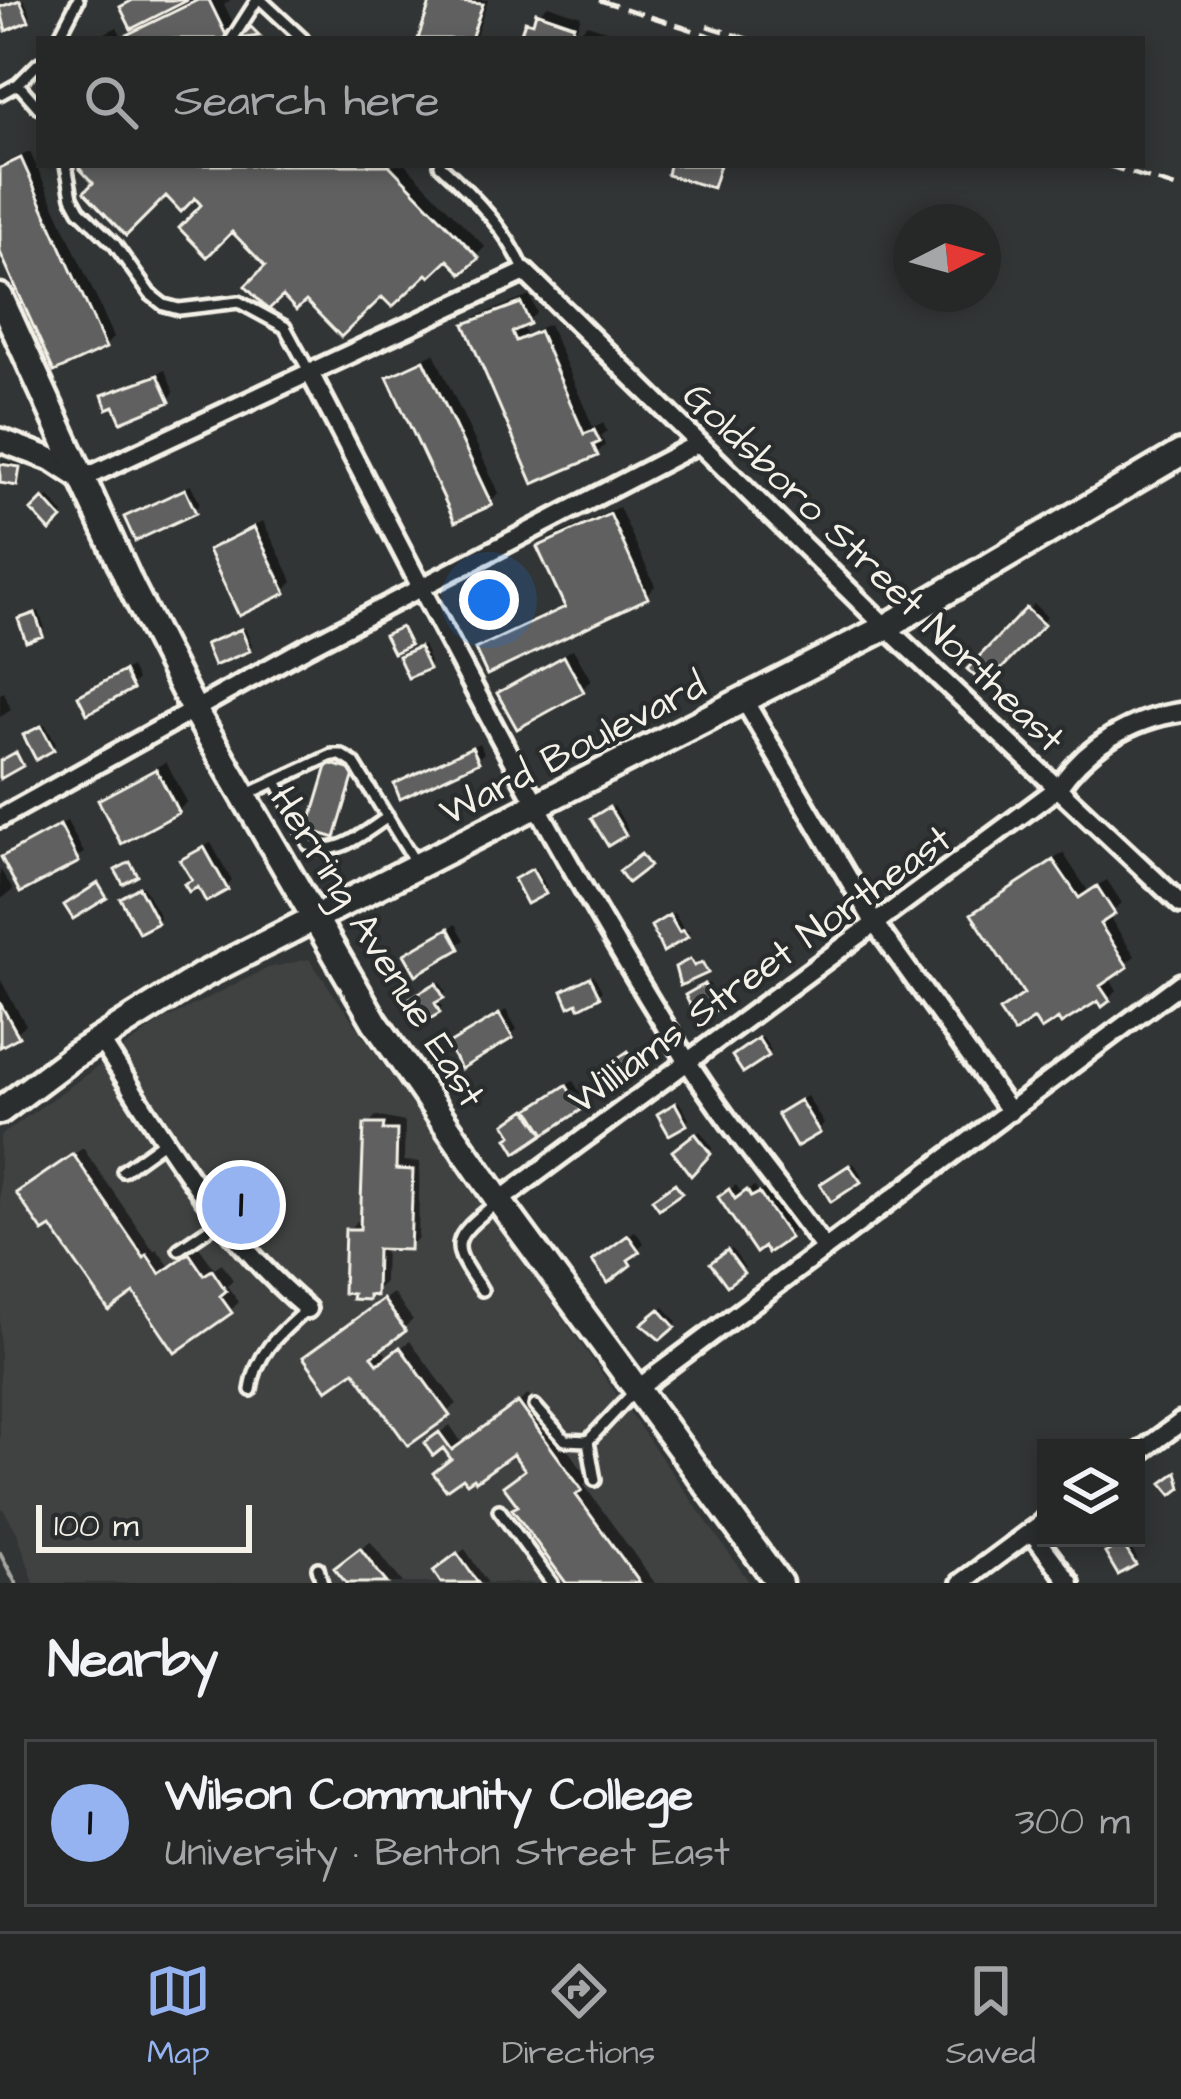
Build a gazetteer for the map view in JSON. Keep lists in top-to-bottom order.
{
  "streets": {
    "main road": ["Ward Boulevard", "Herring Avenue East"],
    "street": ["Goldsboro Street Northeast", "Williams Street Northeast"]
  },
  "crossings": [
    ["Goldsboro Street Northeast", "Ward Boulevard"],
    ["Goldsboro Street Northeast", "Williams Street Northeast"],
    ["Ward Boulevard", "Herring Avenue East"],
    ["Herring Avenue East", "Williams Street Northeast"]
  ],
  "scale_bar": "100 m",
  "north": "right",
  "page": {
    "search": "Search here",
    "pins": "1",
    "scale": "100 m",
    "heading": "Nearby",
    "list": [
      {
        "mark": "1",
        "name": "Wilson Community College",
        "note": "University · Benton Street East",
        "value": "300 m"
      }
    ],
    "nav": ["Map", "Directions", "Saved"]
  }
}
